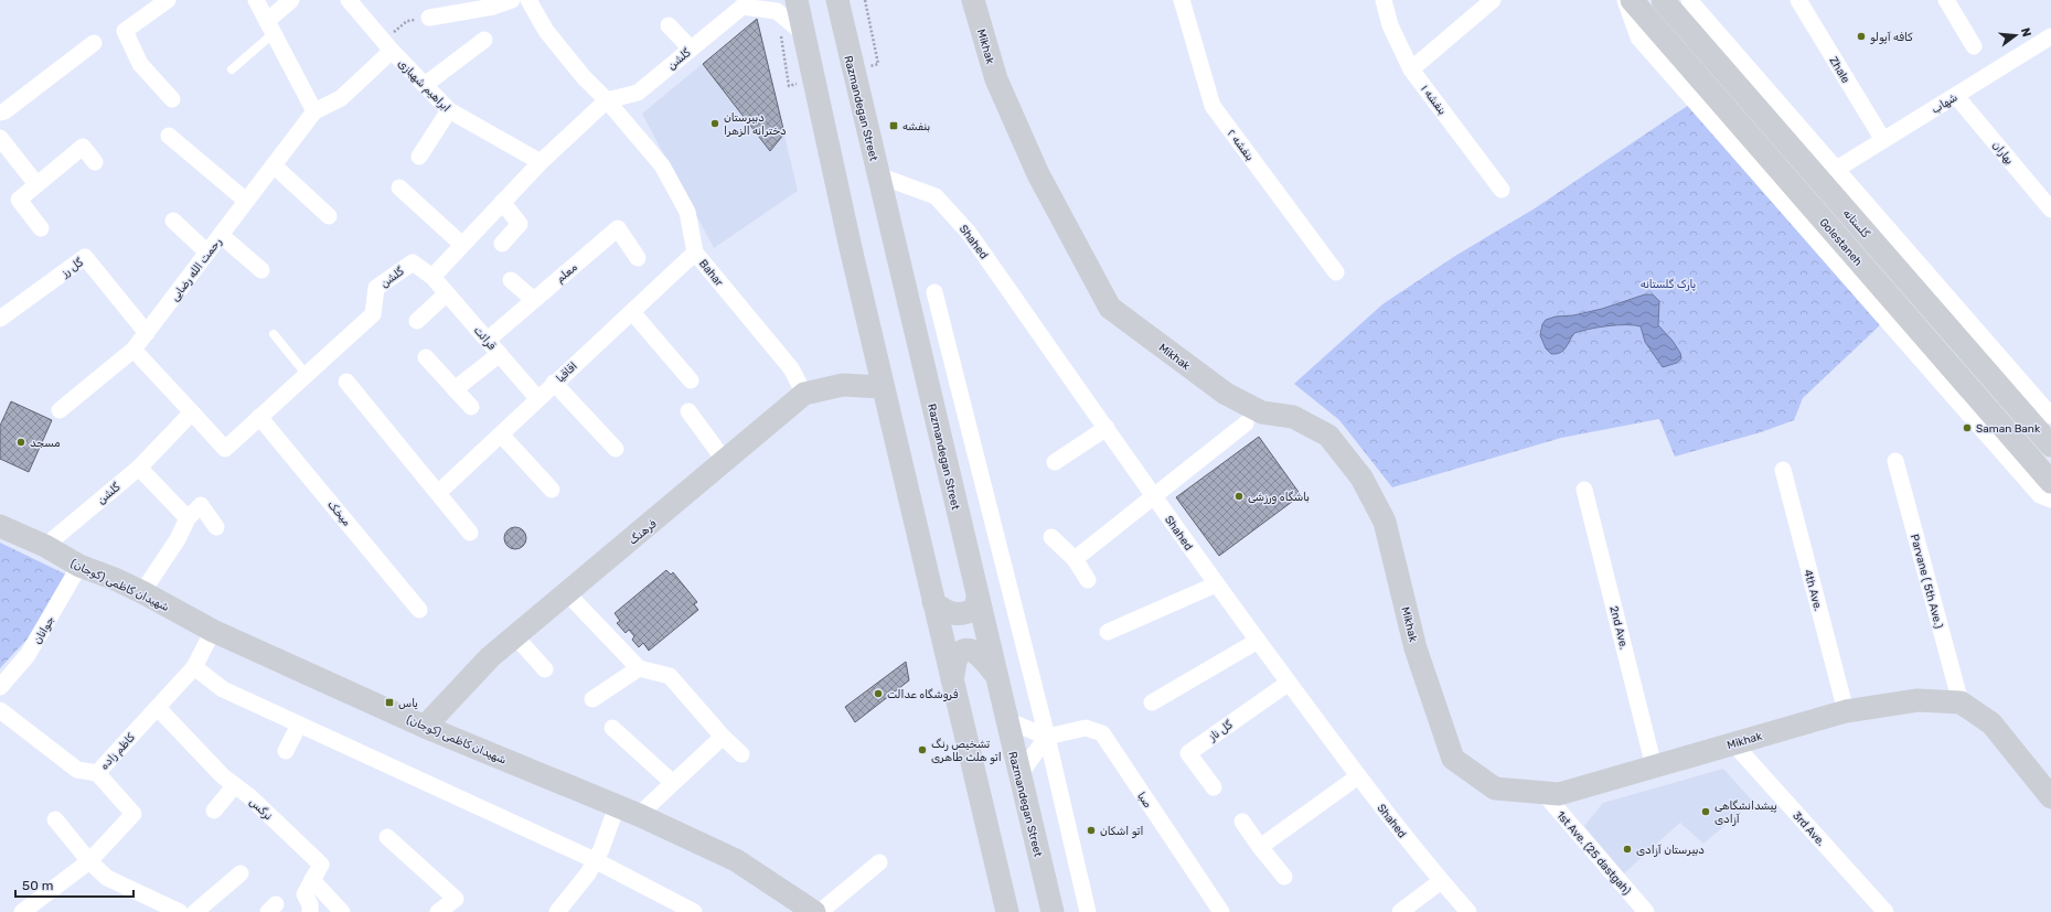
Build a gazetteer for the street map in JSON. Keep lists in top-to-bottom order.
{
  "streets": {
    "main road": [
      "Mikhak",
      "Razmandegan Street",
      "گلستانه",
      "Golestaneh",
      "فرهنگ",
      "شهیدان کاظمی (کوجان)"
    ],
    "street": [
      "گلشن",
      "Zhale",
      "ابراهیم شهبازی",
      "بنفشه ۱",
      "شهاب",
      "بنفشه ۲",
      "بهاران",
      "Shahed",
      "گل رز",
      "رحمت الله رضایی",
      "معلم",
      "Bahar",
      "قرائت",
      "اقاقیا",
      "میخک",
      "Parvane ( 5th Ave.)",
      "4th Ave.",
      "2nd Ave.",
      "جوانان",
      "گل ناز",
      "کاظم زاده",
      "صبا",
      "نرگس",
      "3rd Ave.",
      "1st Ave. (25 dastgah)"
    ]
  },
  "crossings": [
    ["Mikhak", "Parvane ( 5th Ave.)"],
    ["Mikhak", "4th Ave."],
    ["Mikhak", "2nd Ave."],
    ["Mikhak", "3rd Ave."],
    ["Mikhak", "1st Ave. (25 dastgah)"],
    ["گلشن", "ابراهیم شهبازی"],
    ["گلشن", "Bahar"],
    ["گلشن", "قرائت"],
    ["گلشن", "میخک"],
    ["گلشن", "شهیدان کاظمی (کوجان)"],
    ["Zhale", "شهاب"],
    ["ابراهیم شهبازی", "رحمت الله رضایی"],
    ["شهاب", "بهاران"],
    ["Razmandegan Street", "Shahed"],
    ["Shahed", "گل ناز"],
    ["گل رز", "رحمت الله رضایی"],
    ["معلم", "قرائت"],
    ["Bahar", "اقاقیا"],
    ["Bahar", "فرهنگ"],
    ["قرائت", "اقاقیا"],
    ["فرهنگ", "شهیدان کاظمی (کوجان)"],
    ["شهیدان کاظمی (کوجان)", "جوانان"],
    ["شهیدان کاظمی (کوجان)", "کاظم زاده"],
    ["کاظم زاده", "نرگس"]
  ],
  "parks": ["پارک گلستانه"],
  "places": {
    "other": [
      "کافه آپولو",
      "دبيرستان دخترانه الزهرا",
      "Saman Bank",
      "مسجد",
      "باشگاه ورزشی",
      "فروشگاه عدالت",
      "تشخیص رنگ اتو هلث طاهری",
      "پیشدانشگاهی آزادی",
      "اتو اشکان",
      "دبیرستان آزادی"
    ],
    "transit": ["بنفشه", "یاس"]
  },
  "scale_bar": "50 m",
  "north": "right"
}
